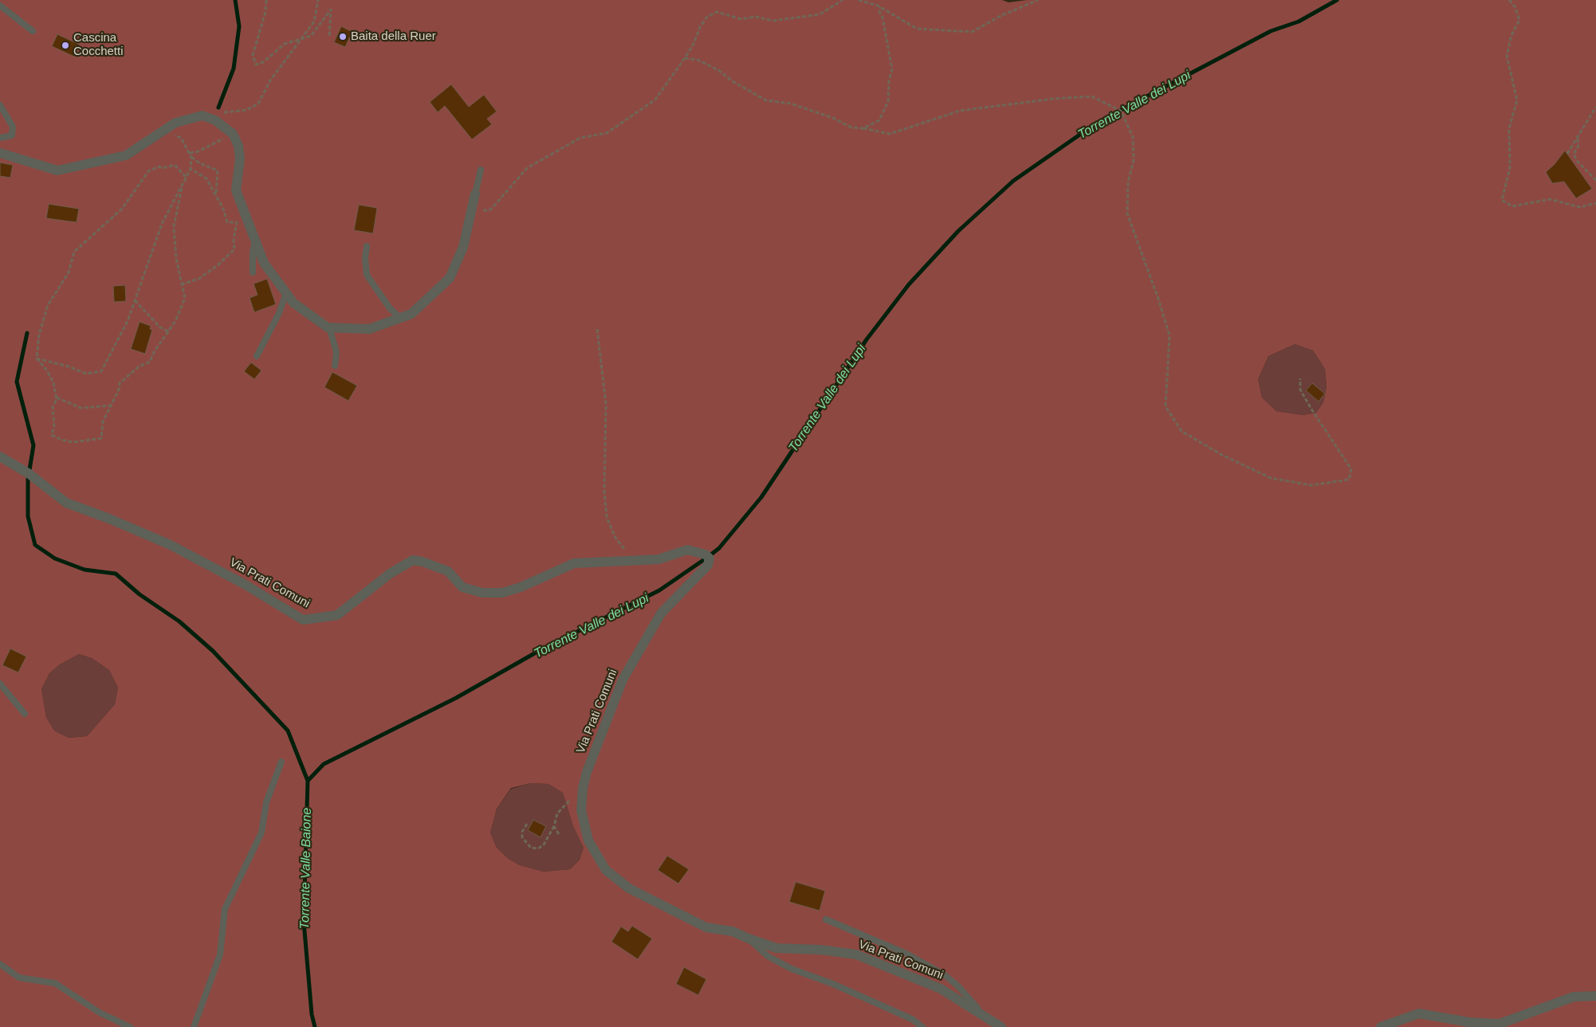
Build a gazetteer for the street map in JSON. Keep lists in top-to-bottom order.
{
  "streets": {
    "street": ["Via Prati Comuni"]
  },
  "water": ["Torrente Valle dei Lupi", "Torrente Valle Baione"],
  "places": ["Baita della Ruer", "Cascina Cocchetti"]
}
